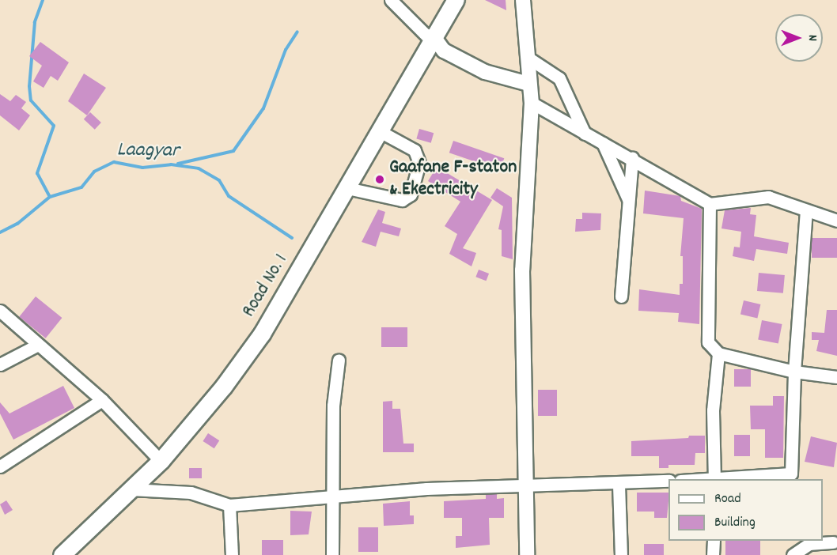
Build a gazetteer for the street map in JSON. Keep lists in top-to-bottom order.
{
  "streets": {
    "highway": ["Road No. 1"]
  },
  "water": ["Laagyar"],
  "places": ["Gaafane F-staton & Ekectricity"],
  "legend": ["Road", "Building"],
  "north": "right"
}
